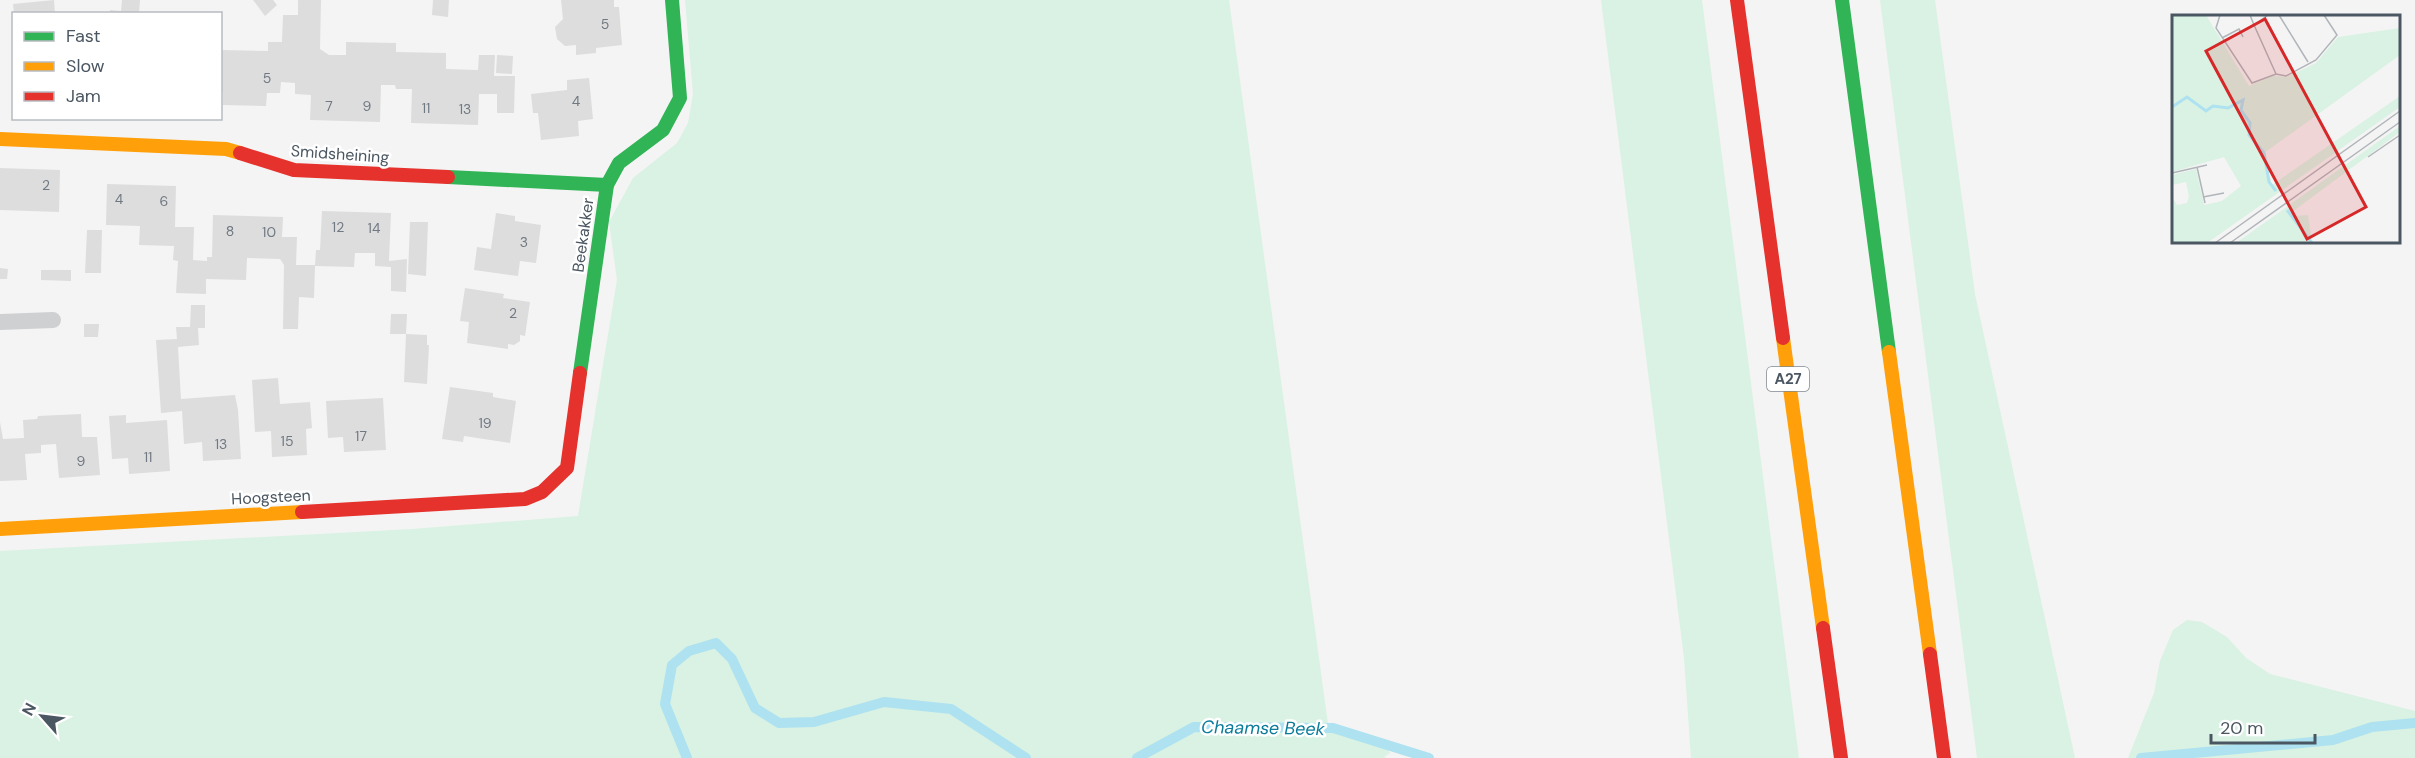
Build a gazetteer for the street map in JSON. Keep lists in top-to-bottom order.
{
  "streets": {
    "main road": [
      "Smidsheining",
      "Beekakker",
      "A27",
      "Hoogsteen"
    ]
  },
  "crossings": [
    ["Smidsheining", "Beekakker"],
    ["Beekakker", "Hoogsteen"]
  ],
  "water": ["Chaamse Beek"],
  "house_numbers": [
    "5",
    "5",
    "4",
    "7",
    "9",
    "11",
    "13",
    "2",
    "4",
    "6",
    "12",
    "14",
    "8",
    "10",
    "3",
    "2",
    "19",
    "17",
    "15",
    "13",
    "11",
    "9"
  ],
  "legend": ["Fast", "Slow", "Jam"],
  "scale_bar": "20 m",
  "north": "top left"
}
